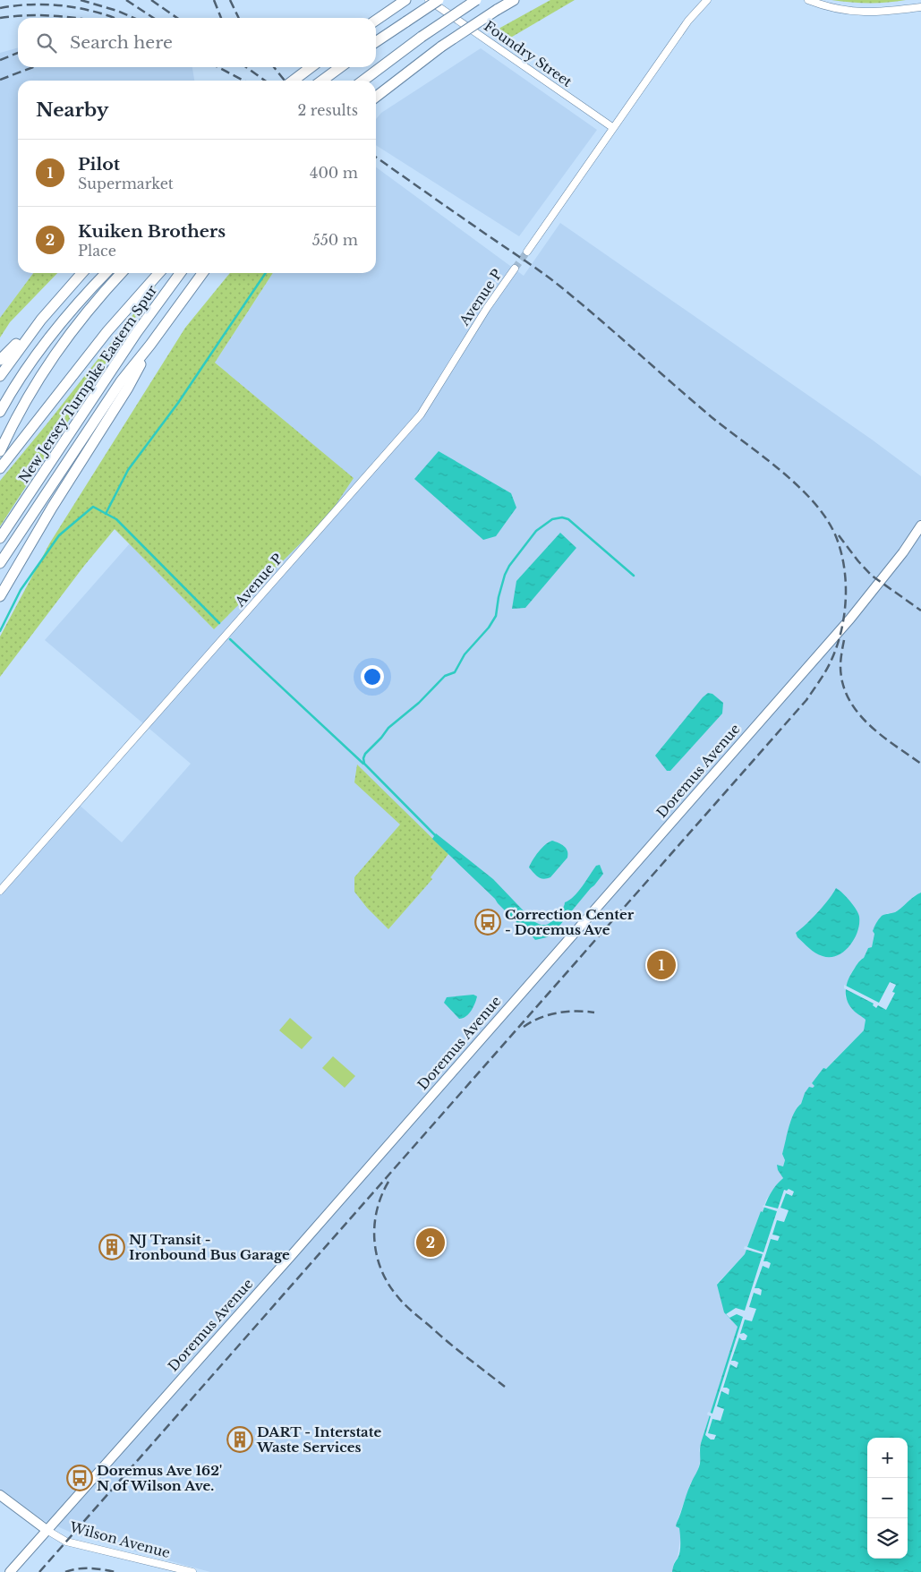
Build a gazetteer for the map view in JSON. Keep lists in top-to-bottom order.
{
  "streets": {
    "highway": ["New Jersey Turnpike Eastern Spur"],
    "main road": ["Doremus Avenue", "Wilson Avenue"],
    "street": ["Foundry Street", "Avenue P"]
  },
  "crossings": [
    ["Doremus Avenue", "Wilson Avenue"]
  ],
  "places": {
    "bus stop": ["Correction Center - Doremus Ave", "Doremus Ave 162' N of Wilson Ave."],
    "building": ["NJ Transit - Ironbound Bus Garage", "DART - Interstate Waste Services"]
  },
  "page": {
    "search": "Search here",
    "heading": ["Nearby", "2 results"],
    "list": [
      {
        "mark": "1",
        "name": "Pilot",
        "note": "Supermarket",
        "value": "400 m"
      },
      {
        "mark": "2",
        "name": "Kuiken Brothers",
        "note": "Place",
        "value": "550 m"
      }
    ],
    "pins": ["1", "2"],
    "map_buttons": ["+", "−"]
  }
}
